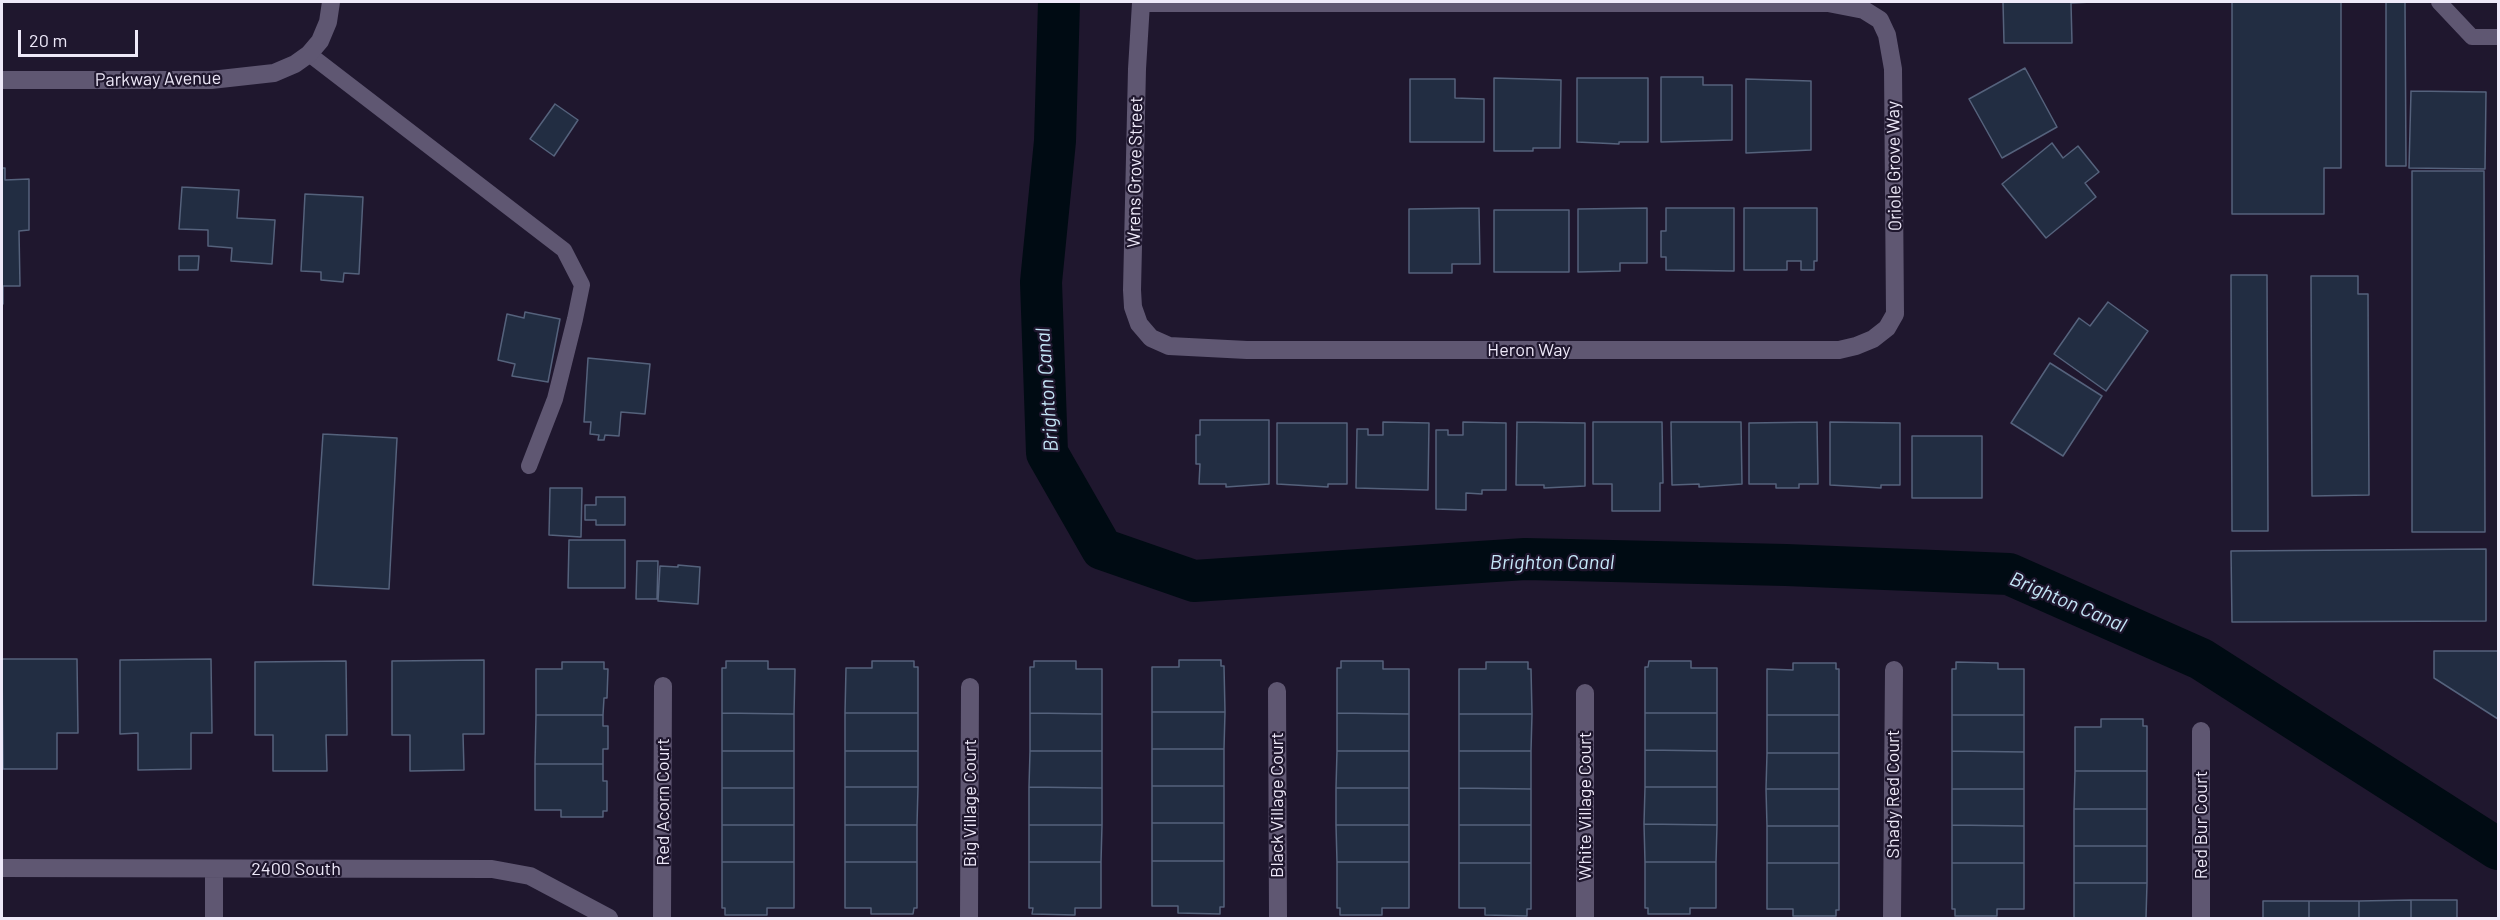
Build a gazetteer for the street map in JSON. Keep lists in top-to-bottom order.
{
  "streets": {
    "street": [
      "Parkway Avenue",
      "Oriole Grove Way",
      "Wrens Grove Street",
      "Heron Way",
      "Shady Red Court",
      "Red Acorn Court",
      "Big Village Court",
      "Black Village Court",
      "White Village Court",
      "Red Bur Court",
      "2400 South"
    ]
  },
  "crossings": [
    ["Oriole Grove Way", "Wrens Grove Street"],
    ["Oriole Grove Way", "Heron Way"],
    ["Wrens Grove Street", "Heron Way"]
  ],
  "water": ["Brighton Canal"],
  "scale_bar": "20 m"
}
